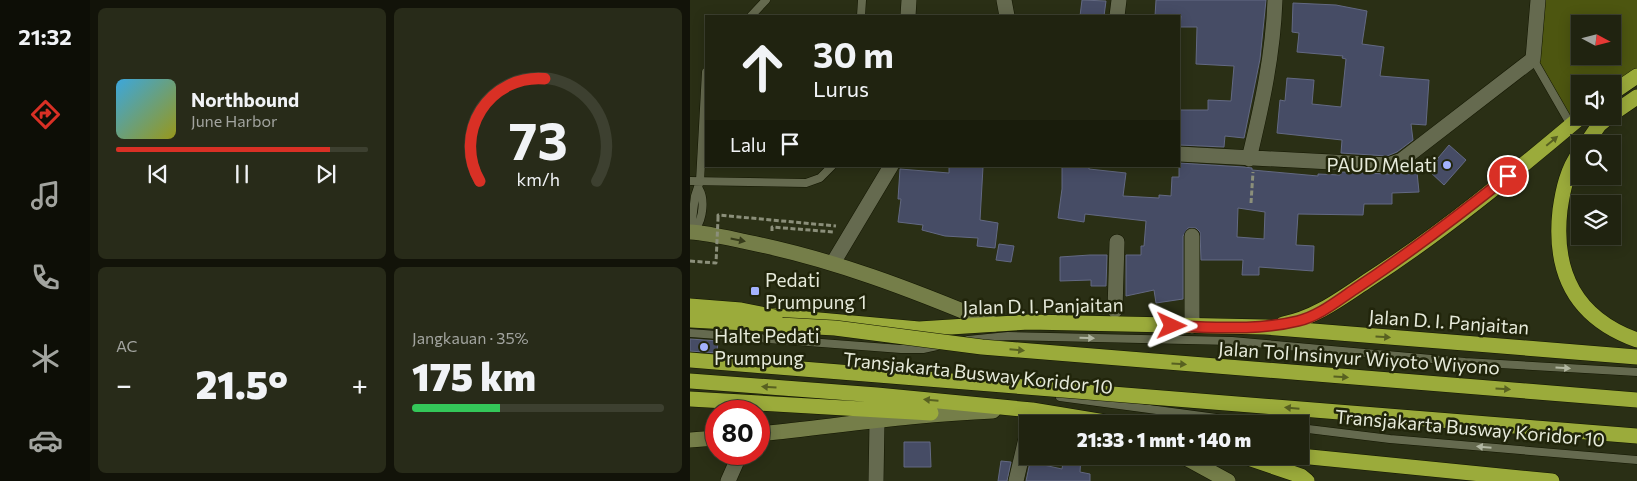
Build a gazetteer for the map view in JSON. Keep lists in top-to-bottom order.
{
  "streets": {
    "highway": ["Jalan D. I. Panjaitan", "Jalan Tol Insinyur Wiyoto Wiyono"],
    "lane": ["Transjakarta Busway Koridor 10"]
  },
  "places": {
    "other": ["PAUD Melati", "Halte Pedati Prumpung"],
    "transit": ["Pedati Prumpung 1"]
  },
  "north": "right",
  "page": {
    "tabs": "21:32",
    "turn": ["30 m", "Lurus"],
    "song": ["Northbound", "June Harbor"],
    "then": "Lalu",
    "tile": [
      "AC",
      ["Jangkauan · 35%", "175 km"]
    ],
    "heat": ["−", "21.5°", "+"],
    "limit": "80",
    "trip": "21:33 · 1 mnt · 140 m",
    "gauge": ["73", "km/h"]
  }
}
